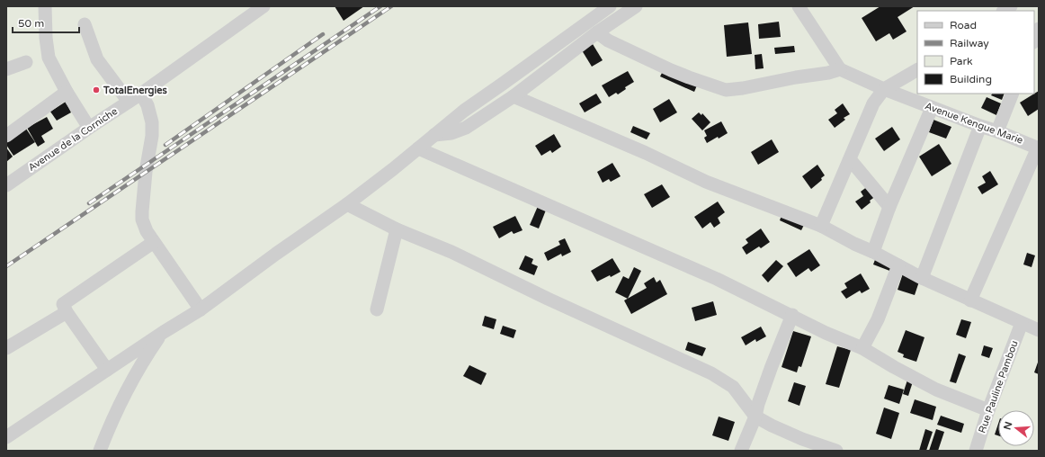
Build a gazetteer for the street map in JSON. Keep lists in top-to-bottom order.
{
  "streets": {
    "street": ["Avenue Kengue Marie", "Avenue de la Corniche", "Rue Pauline Pambou"]
  },
  "places": ["TotalEnergies"],
  "legend": [
    "Road",
    "Railway",
    "Park",
    "Building"
  ],
  "scale_bar": "50 m",
  "north": "left"
}
